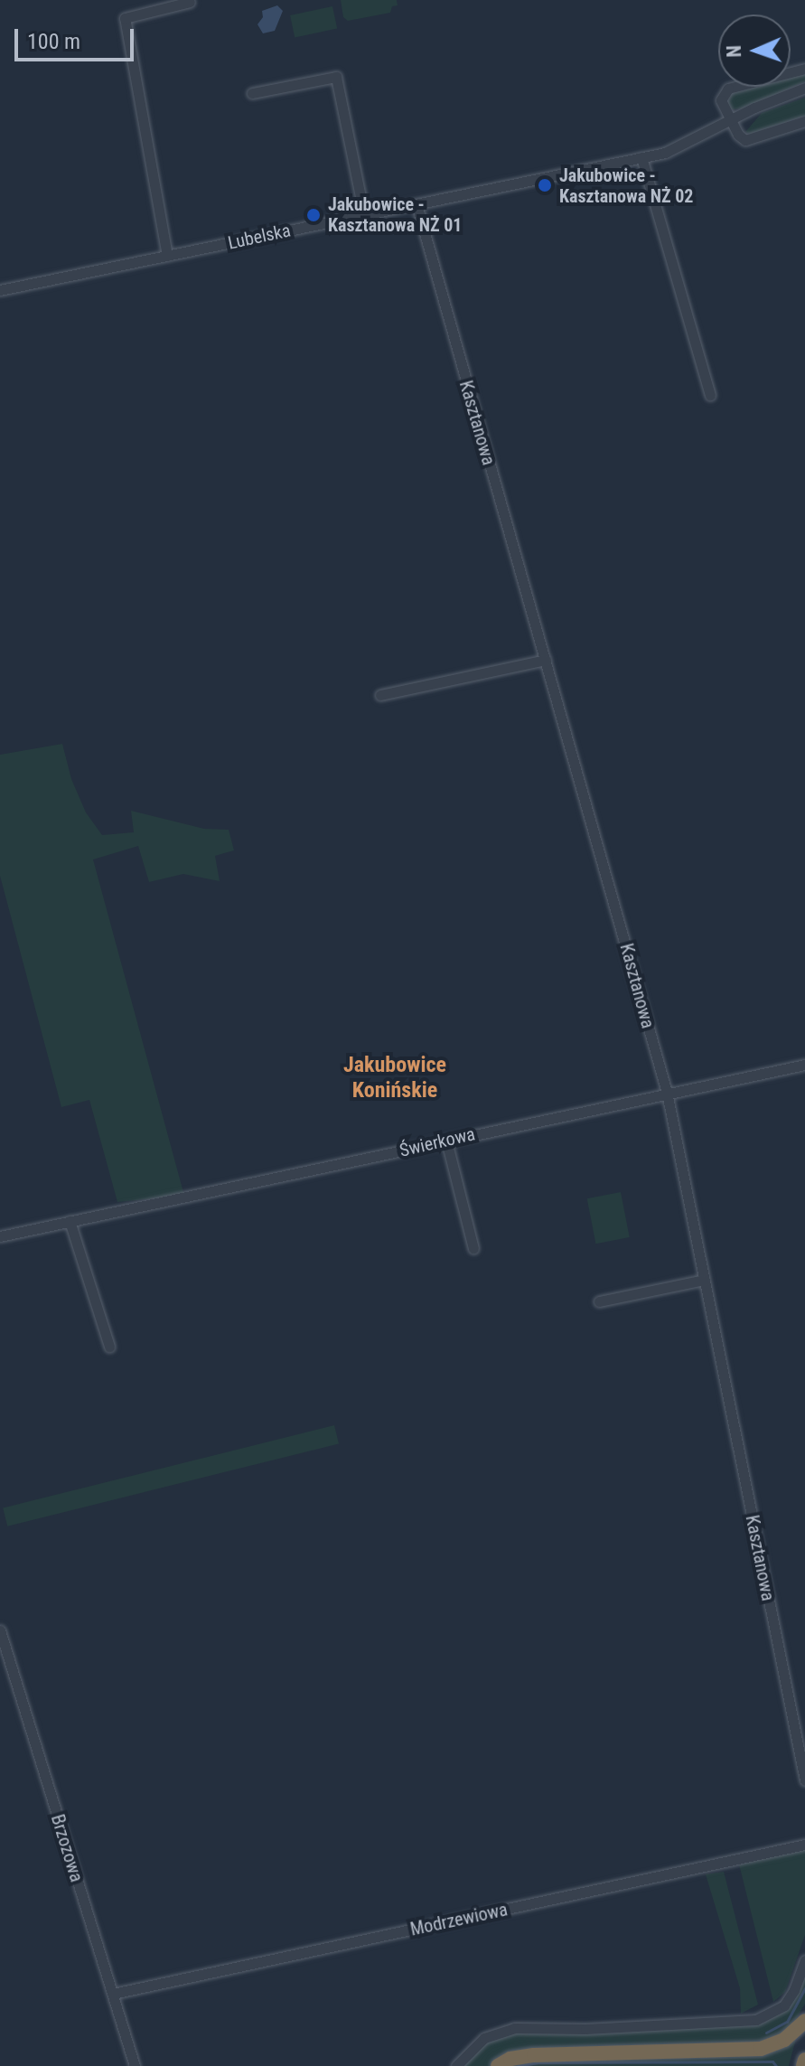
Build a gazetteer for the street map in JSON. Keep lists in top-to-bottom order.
{
  "streets": {
    "street": [
      "Lubelska",
      "Kasztanowa",
      "Świerkowa",
      "Brzozowa",
      "Modrzewiowa"
    ]
  },
  "crossings": [
    ["Lubelska", "Kasztanowa"],
    ["Kasztanowa", "Świerkowa"],
    ["Brzozowa", "Modrzewiowa"]
  ],
  "districts": ["Jakubowice Konińskie"],
  "places": ["Jakubowice - Kasztanowa NŻ 02", "Jakubowice - Kasztanowa NŻ 01"],
  "scale_bar": "100 m",
  "north": "left"
}
